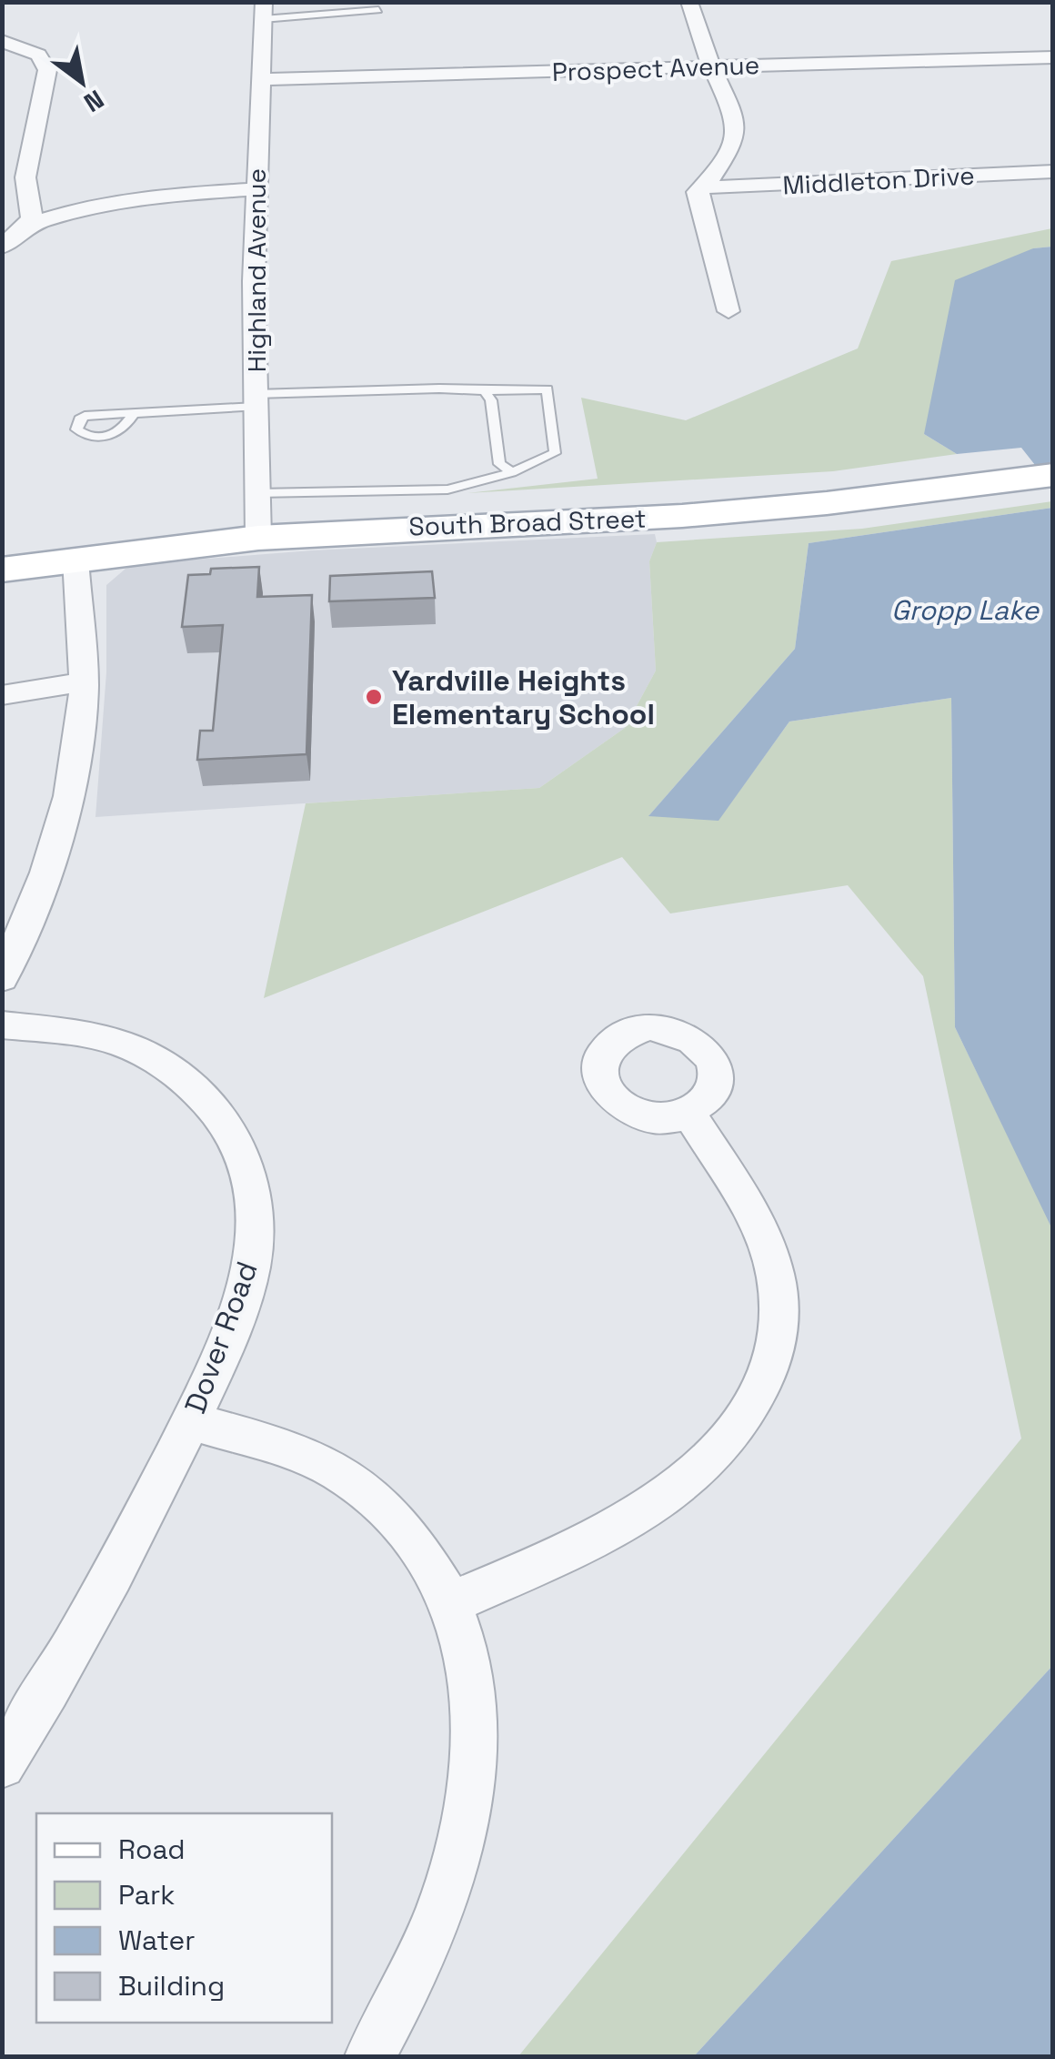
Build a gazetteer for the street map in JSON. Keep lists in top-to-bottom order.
{
  "streets": {
    "main road": ["South Broad Street"],
    "street": [
      "Prospect Avenue",
      "Middleton Drive",
      "Highland Avenue",
      "Dover Road"
    ]
  },
  "crossings": [
    ["Prospect Avenue", "Highland Avenue"],
    ["Highland Avenue", "South Broad Street"]
  ],
  "water": ["Gropp Lake"],
  "places": ["Yardville Heights Elementary School"],
  "legend": [
    "Road",
    "Park",
    "Water",
    "Building"
  ],
  "north": "bottom right"
}
